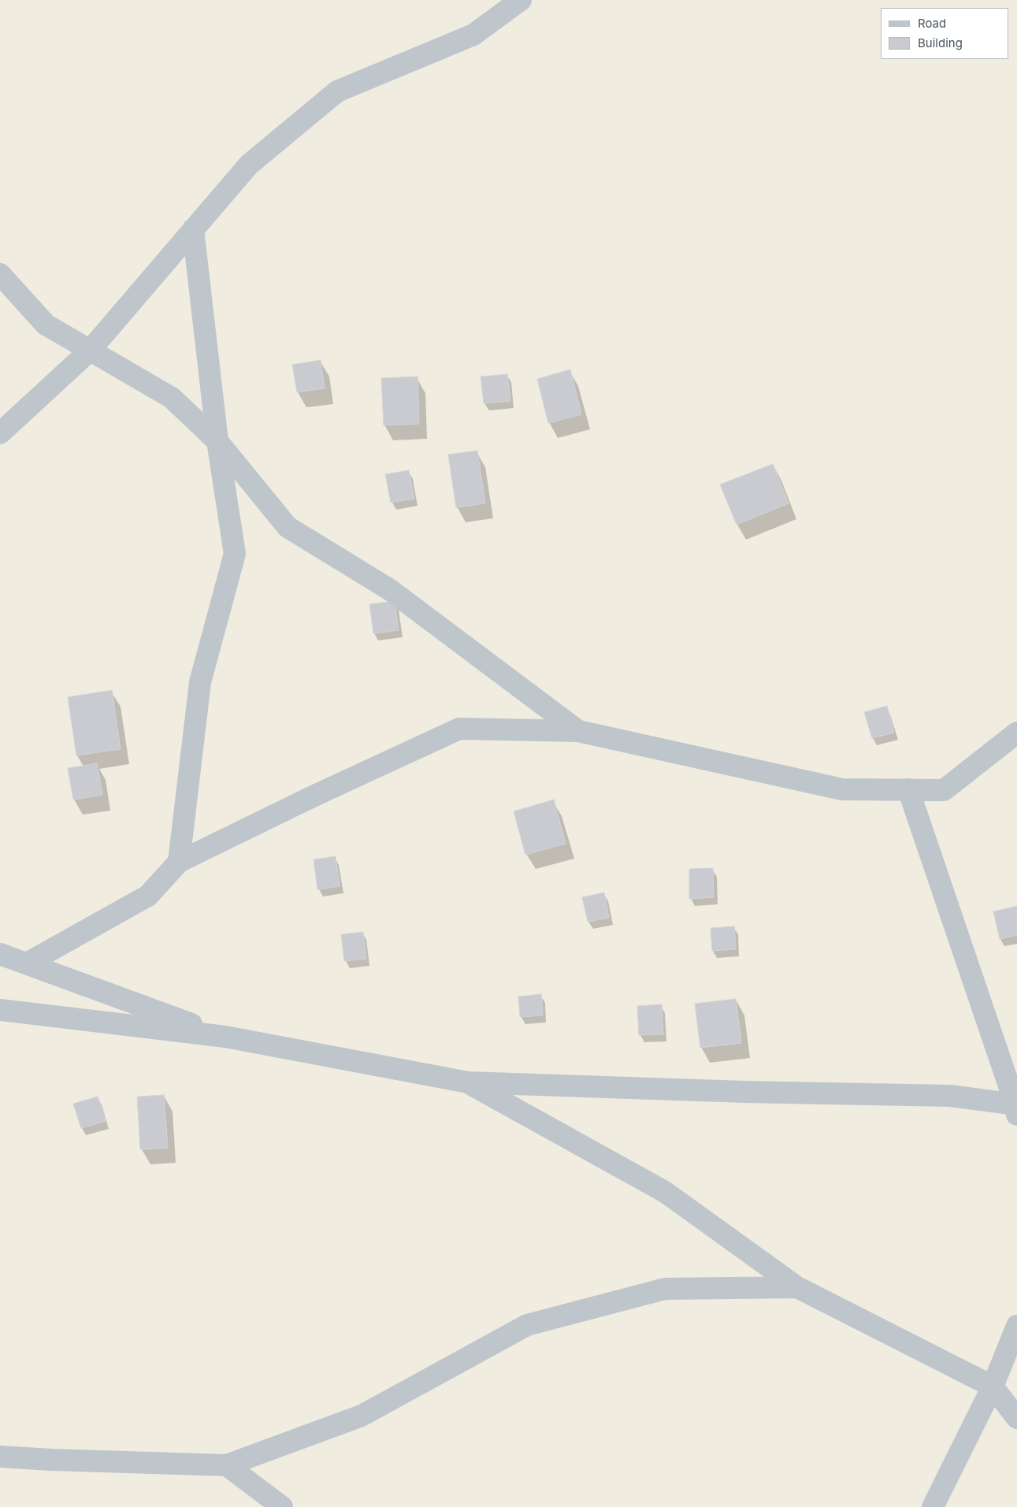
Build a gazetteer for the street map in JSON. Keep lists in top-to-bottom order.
{
  "legend": ["Road", "Building"]
}
